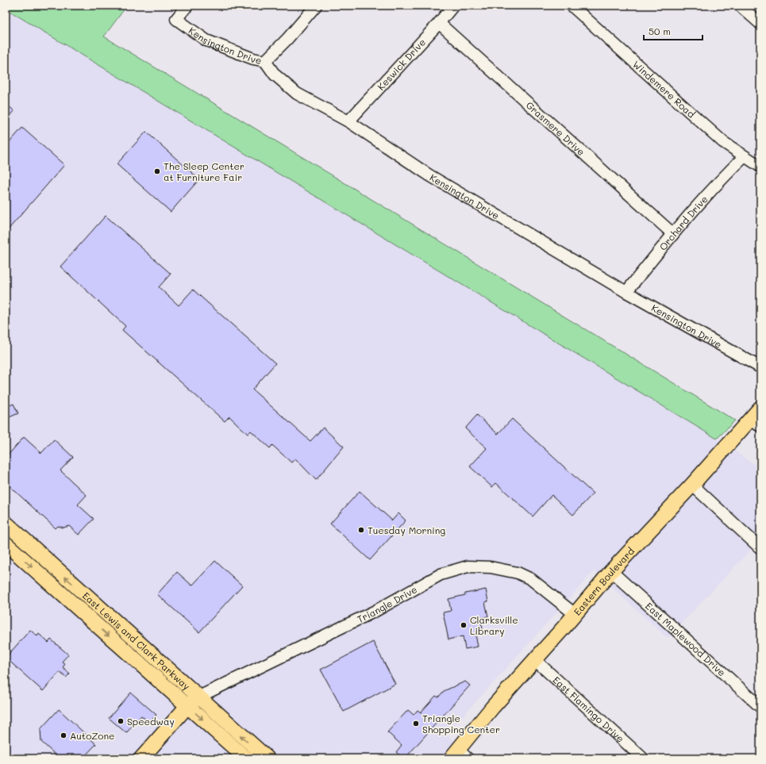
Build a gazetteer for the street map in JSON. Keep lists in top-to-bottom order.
{
  "streets": {
    "main road": ["Eastern Boulevard", "East Lewis and Clark Parkway"],
    "street": [
      "Kensington Drive",
      "Keswick Drive",
      "Windemere Road",
      "Grasmere Drive",
      "Orchard Drive",
      "Triangle Drive",
      "East Maplewood Drive",
      "East Flamingo Drive"
    ]
  },
  "crossings": [
    ["Kensington Drive", "Keswick Drive"],
    ["Kensington Drive", "Orchard Drive"],
    ["Keswick Drive", "Grasmere Drive"],
    ["Windemere Road", "Orchard Drive"],
    ["Grasmere Drive", "Orchard Drive"],
    ["Eastern Boulevard", "Triangle Drive"],
    ["Eastern Boulevard", "East Maplewood Drive"],
    ["Eastern Boulevard", "East Flamingo Drive"],
    ["Triangle Drive", "East Lewis and Clark Parkway"]
  ],
  "places": [
    "The Sleep Center at Furniture Fair",
    "Tuesday Morning",
    "Clarksville Library",
    "Speedway",
    "Triangle Shopping Center",
    "AutoZone"
  ],
  "scale_bar": "50 m"
}
